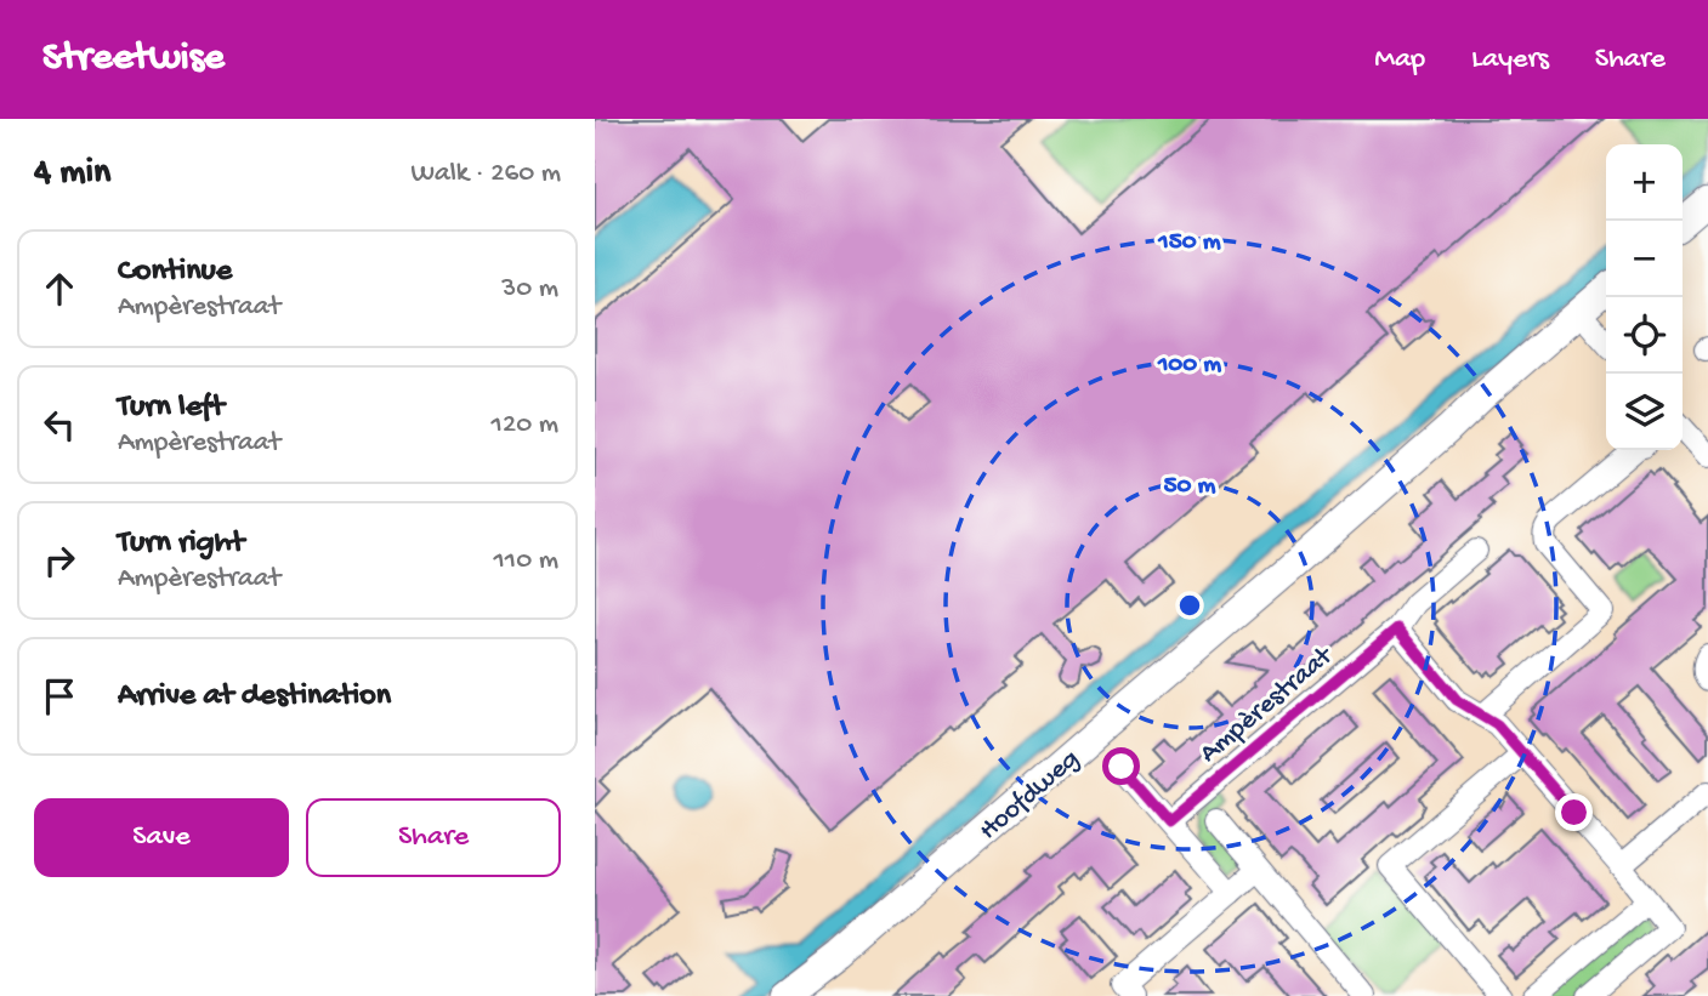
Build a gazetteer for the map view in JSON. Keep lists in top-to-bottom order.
{
  "streets": {
    "main road": ["Hoofdweg"],
    "street": ["Ampèrestraat"]
  },
  "page": {
    "header": "Streetwise",
    "nav": ["Map", "Layers", "Share"],
    "heading": ["4 min", "Walk · 260 m"],
    "map_buttons": ["+", "−"],
    "list": [
      ["Continue", "Ampèrestraat", "30 m"],
      ["Turn left", "Ampèrestraat", "120 m"],
      ["Turn right", "Ampèrestraat", "110 m"],
      "Arrive at destination"
    ],
    "buttons": ["Save", "Share"]
  },
  "rings": ["150 m", "100 m", "50 m"]
}
